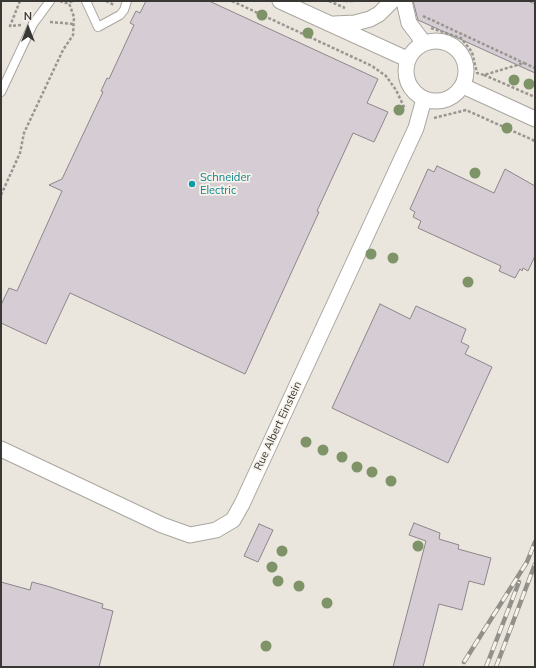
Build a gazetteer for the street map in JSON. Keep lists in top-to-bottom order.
{
  "streets": {
    "street": ["Rue Albert Einstein"]
  },
  "places": ["Schneider Electric"],
  "north": "top"
}
